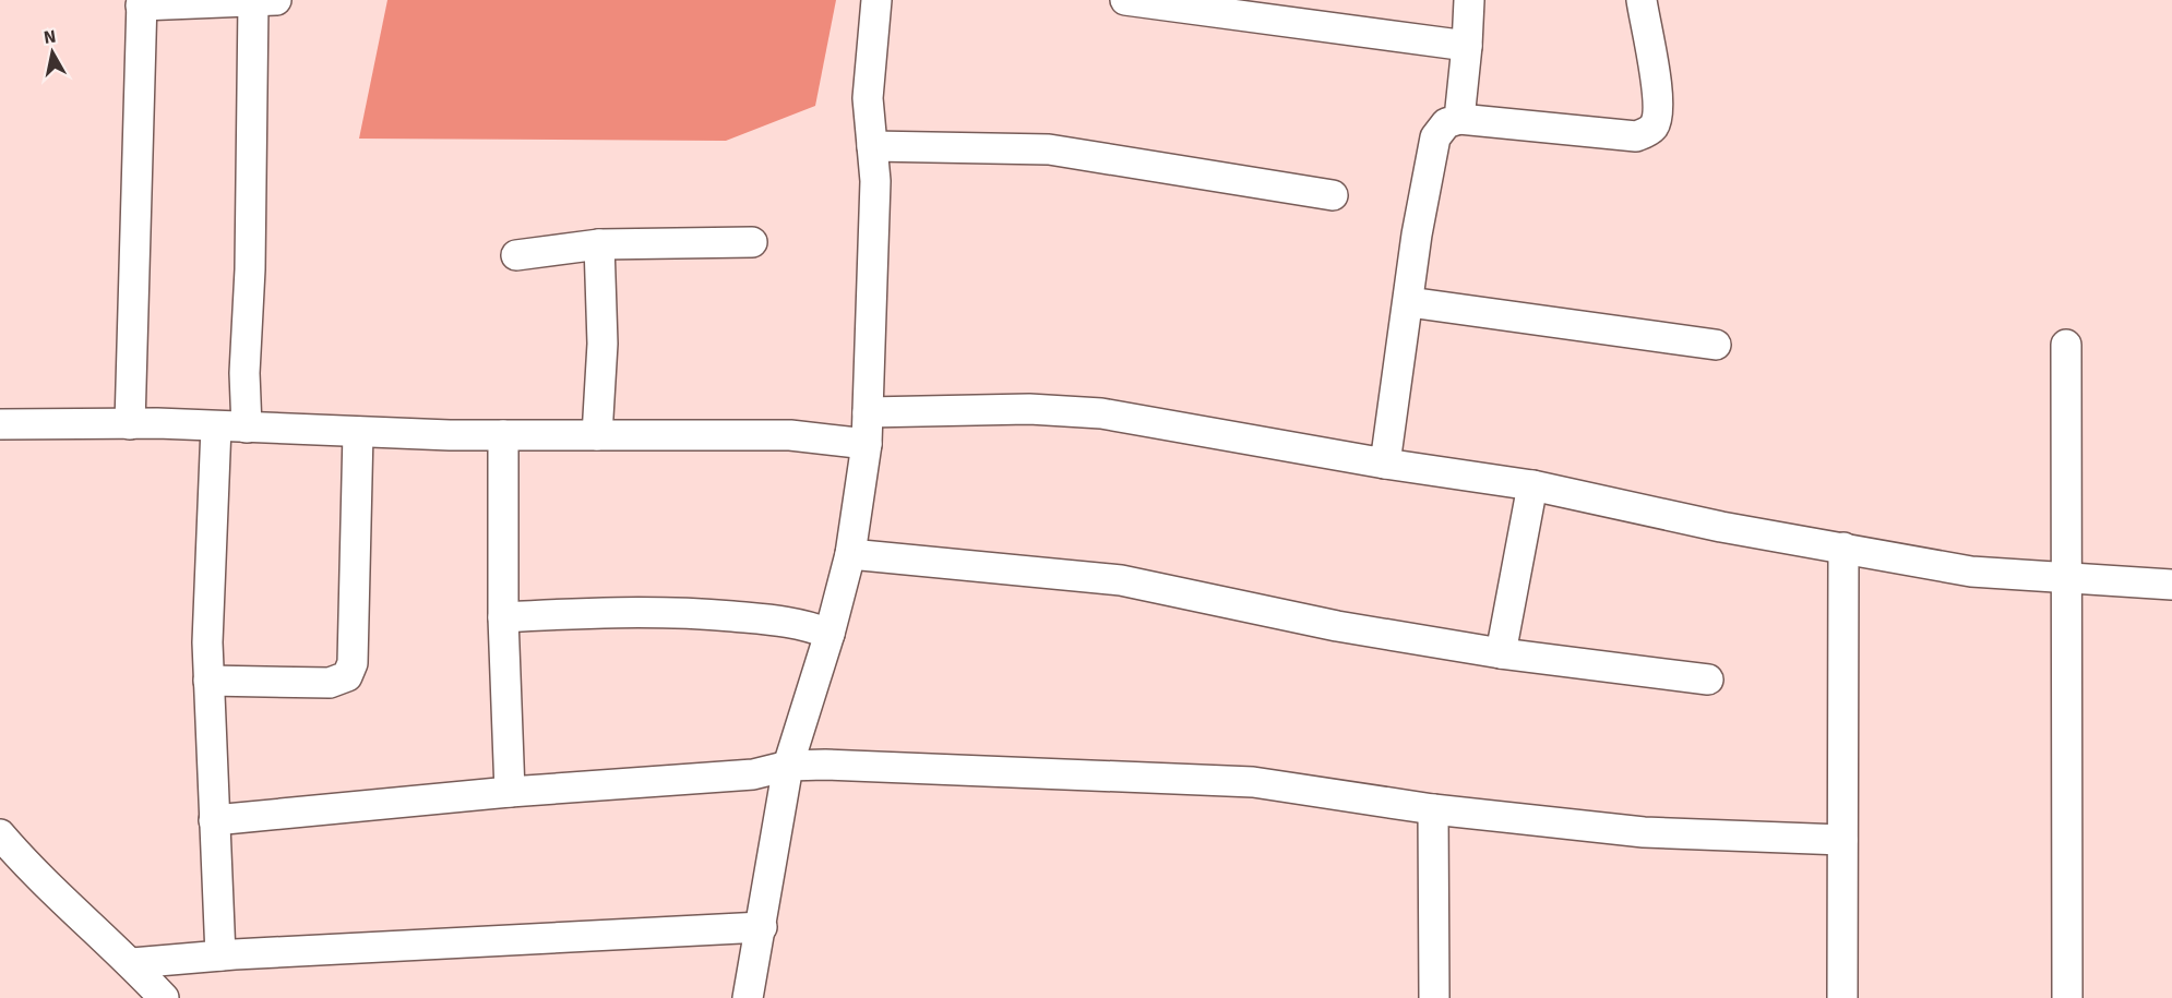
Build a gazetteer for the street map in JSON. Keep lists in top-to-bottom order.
{
  "north": "top"
}
